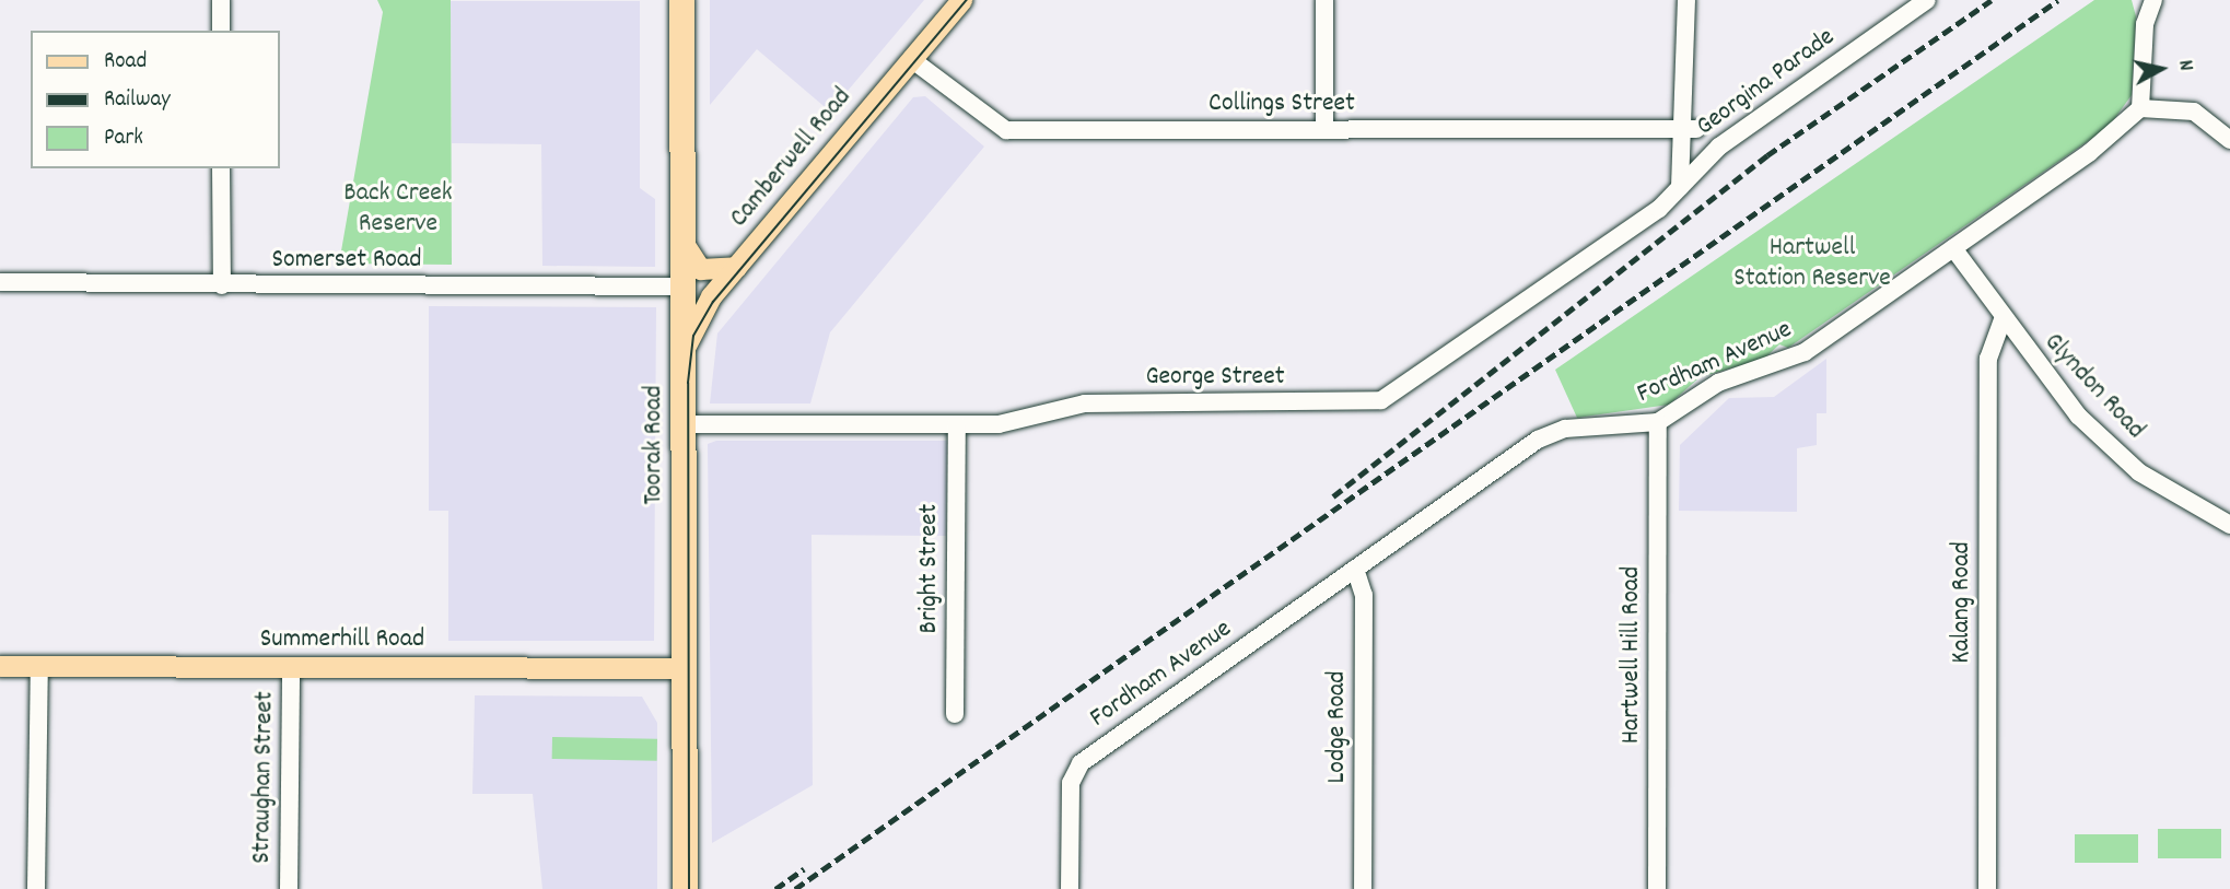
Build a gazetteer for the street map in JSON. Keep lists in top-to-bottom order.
{
  "streets": {
    "highway": ["Toorak Road"],
    "main road": ["Camberwell Road", "Summerhill Road"],
    "street": [
      "Georgina Parade",
      "Collings Street",
      "Somerset Road",
      "Fordham Avenue",
      "George Street",
      "Glyndon Road",
      "Bright Street",
      "Kalang Road",
      "Hartwell Hill Road",
      "Lodge Road",
      "Straughan Street"
    ]
  },
  "crossings": [
    ["Georgina Parade", "George Street"],
    ["Collings Street", "Camberwell Road"],
    ["Camberwell Road", "Toorak Road"],
    ["Somerset Road", "Toorak Road"],
    ["Fordham Avenue", "Glyndon Road"],
    ["Fordham Avenue", "Hartwell Hill Road"],
    ["Fordham Avenue", "Lodge Road"],
    ["George Street", "Toorak Road"],
    ["George Street", "Bright Street"],
    ["Glyndon Road", "Kalang Road"],
    ["Toorak Road", "Summerhill Road"],
    ["Summerhill Road", "Straughan Street"]
  ],
  "parks": ["Back Creek Reserve", "Hartwell Station Reserve"],
  "legend": ["Road", "Railway", "Park"],
  "north": "right"
}
